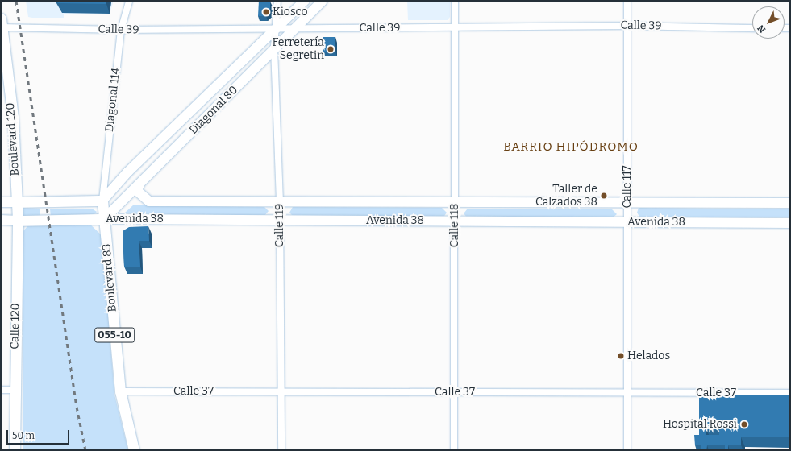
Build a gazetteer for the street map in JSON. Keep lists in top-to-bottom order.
{
  "streets": {
    "main road": [
      "Diagonal 80",
      "Boulevard 120",
      "Avenida 38",
      "Boulevard 83",
      "Calle 120",
      "055-10"
    ],
    "street": [
      "Calle 39",
      "Diagonal 114",
      "Calle 117",
      "Calle 119",
      "Calle 118",
      "Calle 37"
    ]
  },
  "crossings": [
    ["Calle 39", "Diagonal 114"],
    ["Calle 39", "Diagonal 80"],
    ["Calle 39", "Boulevard 120"],
    ["Calle 39", "Calle 117"],
    ["Calle 39", "Calle 119"],
    ["Calle 39", "Calle 118"],
    ["Diagonal 114", "Diagonal 80"],
    ["Diagonal 114", "Avenida 38"],
    ["Diagonal 114", "Boulevard 83"],
    ["Diagonal 80", "Avenida 38"],
    ["Diagonal 80", "Calle 119"],
    ["Diagonal 80", "Boulevard 83"],
    ["Boulevard 120", "Avenida 38"],
    ["Boulevard 120", "Calle 120"],
    ["Calle 117", "Avenida 38"],
    ["Calle 117", "Calle 37"],
    ["Avenida 38", "Calle 119"],
    ["Avenida 38", "Calle 118"],
    ["Avenida 38", "Boulevard 83"],
    ["Avenida 38", "Calle 120"],
    ["Calle 119", "Calle 37"],
    ["Calle 118", "Calle 37"],
    ["Boulevard 83", "Calle 37"]
  ],
  "districts": ["BARRIO HIPÓDROMO"],
  "places": [
    "Kiosco",
    "Ferretería Segretin",
    "Taller de Calzados 38",
    "Helados",
    "Hospital Rossi"
  ],
  "scale_bar": "50 m",
  "north": "bottom left"
}
